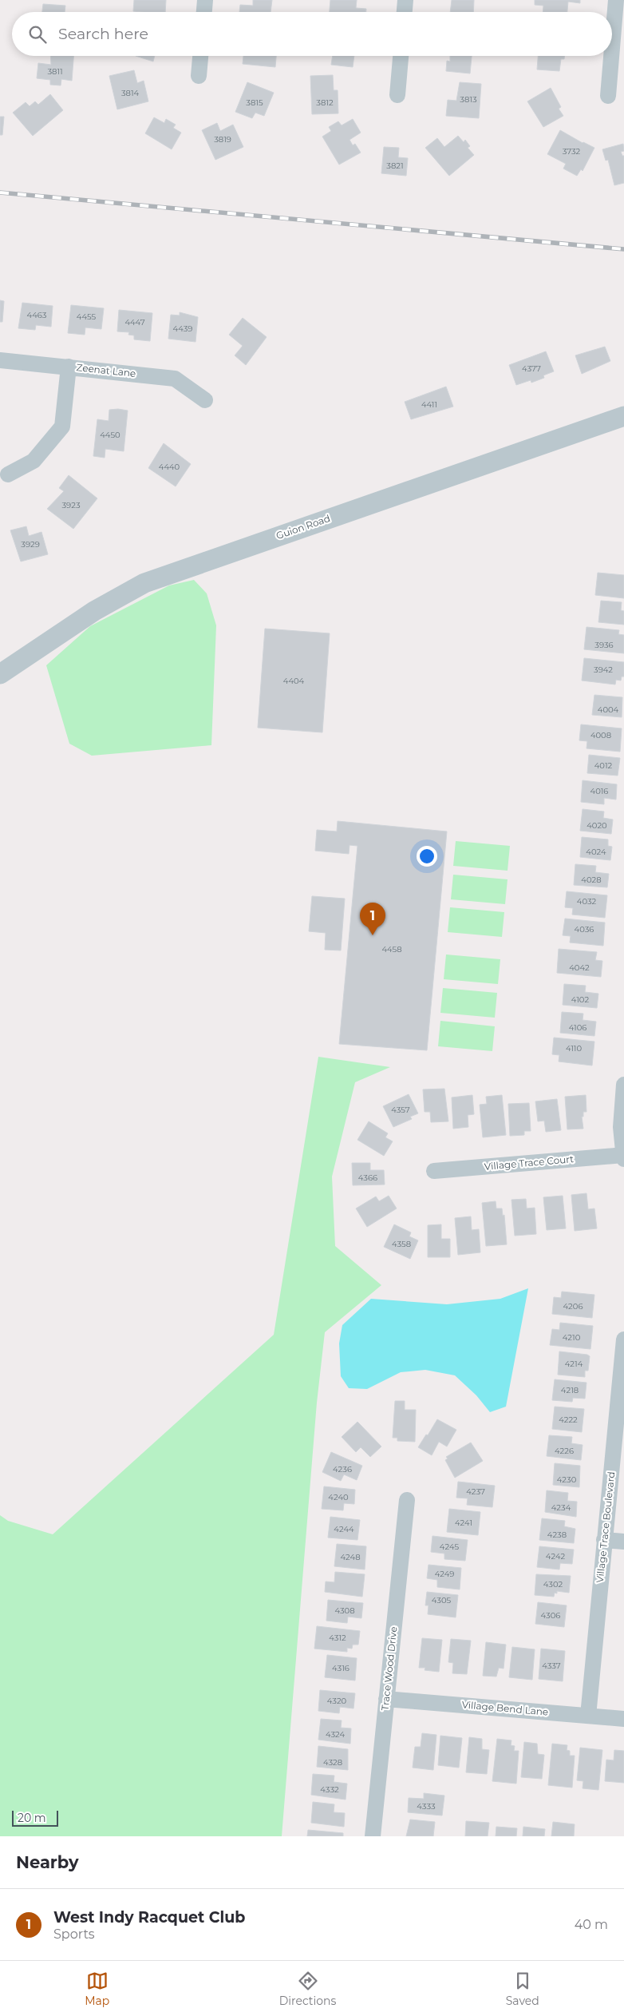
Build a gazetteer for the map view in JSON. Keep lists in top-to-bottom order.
{
  "streets": {
    "street": [
      "Zeenat Lane",
      "Guion Road",
      "Village Trace Court",
      "Village Trace Boulevard",
      "Trace Wood Drive",
      "Village Bend Lane"
    ]
  },
  "crossings": [
    ["Village Trace Boulevard", "Village Bend Lane"],
    ["Trace Wood Drive", "Village Bend Lane"]
  ],
  "house_numbers": [
    "3811",
    "3814",
    "3813",
    "3815",
    "3812",
    "3819",
    "3732",
    "3821",
    "4463",
    "4455",
    "4447",
    "4439",
    "4377",
    "4411",
    "4450",
    "4440",
    "3923",
    "3929",
    "3936",
    "3942",
    "4404",
    "4004",
    "4008",
    "4012",
    "4016",
    "4020",
    "4024",
    "4028",
    "4032",
    "4036",
    "4458",
    "4042",
    "4102",
    "4106",
    "4110",
    "4357",
    "4366",
    "4358",
    "4206",
    "4210",
    "4214",
    "4218",
    "4222",
    "4226",
    "4236",
    "4230",
    "4237",
    "4240",
    "4234",
    "4241",
    "4244",
    "4238",
    "4245",
    "4242",
    "4248",
    "4249",
    "4302",
    "4305",
    "4308",
    "4306",
    "4312",
    "4337",
    "4316",
    "4320",
    "4324",
    "4328",
    "4332",
    "4333"
  ],
  "scale_bar": "20 m",
  "page": {
    "search": "Search here",
    "pins": "1",
    "scale": "20 m",
    "heading": "Nearby",
    "list": [
      {
        "mark": "1",
        "name": "West Indy Racquet Club",
        "note": "Sports",
        "value": "40 m"
      }
    ],
    "nav": ["Map", "Directions", "Saved"]
  }
}
